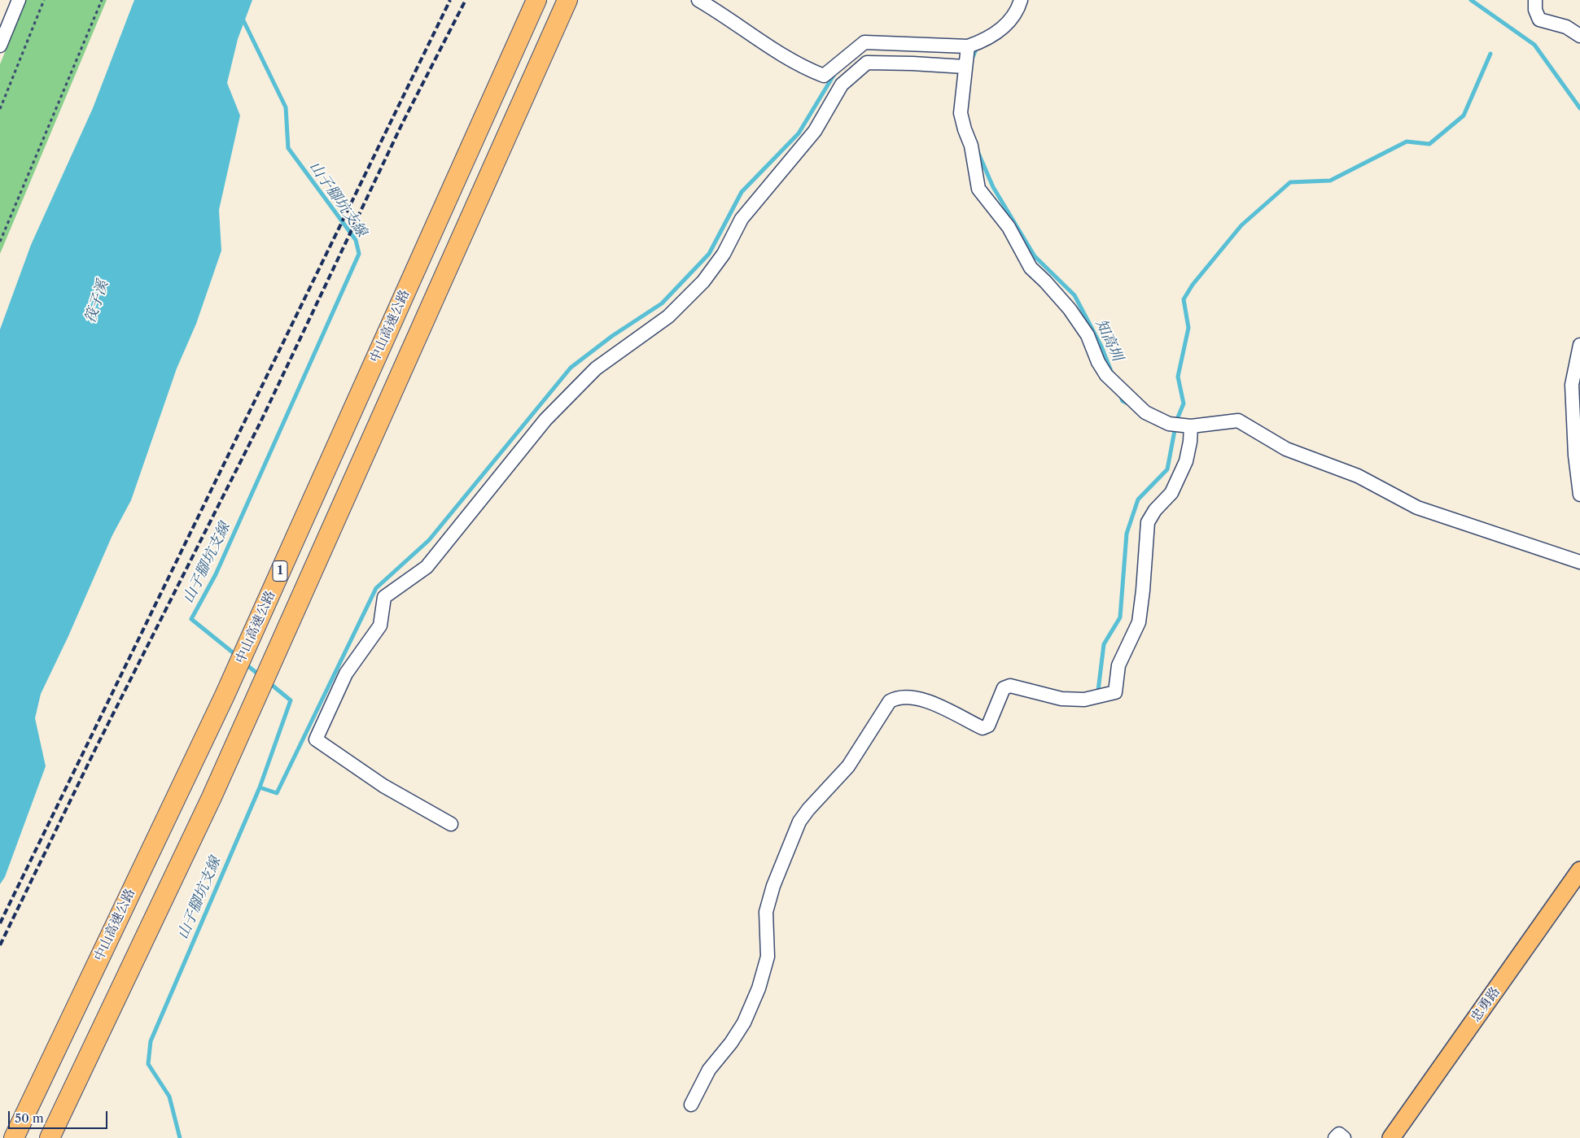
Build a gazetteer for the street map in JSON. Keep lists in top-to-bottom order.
{
  "streets": {
    "highway": ["中山高速公路", "1"],
    "main road": ["忠勇路"]
  },
  "water": ["山子腳坑支線", "筏子溪", "知高圳"],
  "scale_bar": "50 m"
}
